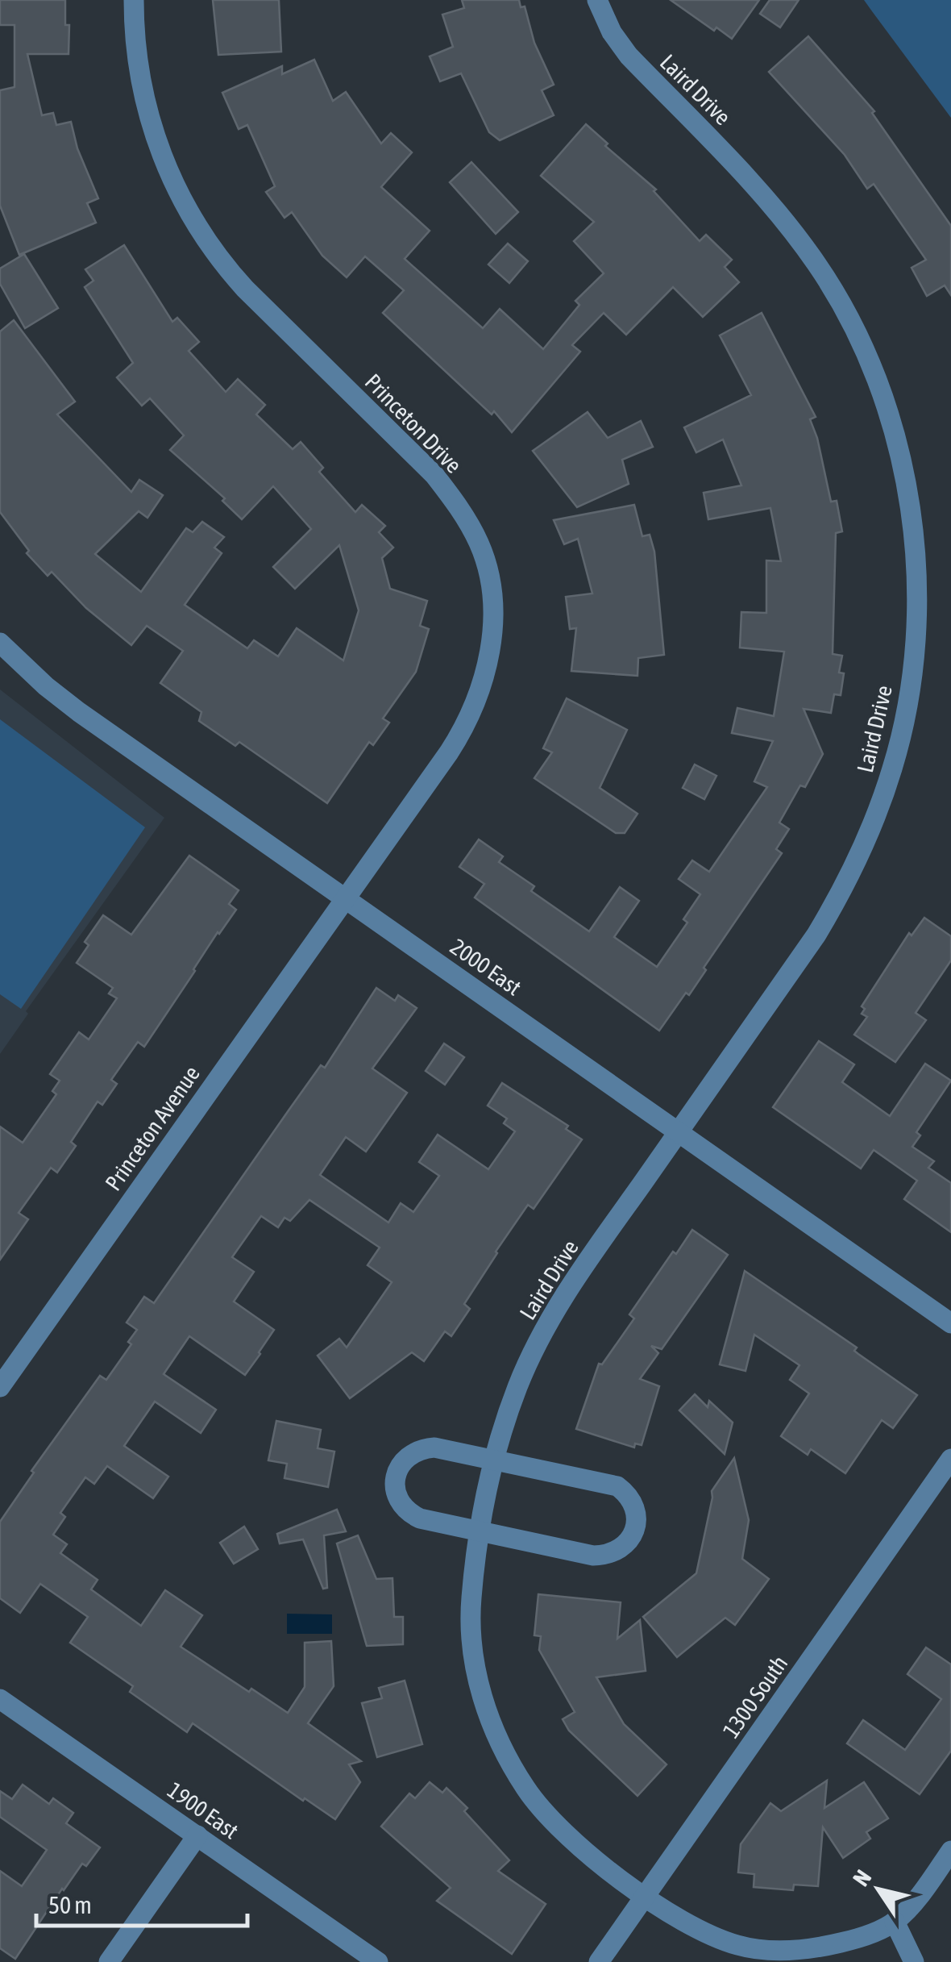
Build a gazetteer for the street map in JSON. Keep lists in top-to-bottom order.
{
  "streets": {
    "street": [
      "Laird Drive",
      "Princeton Drive",
      "2000 East",
      "Princeton Avenue",
      "1300 South",
      "1900 East"
    ]
  },
  "crossings": [
    ["Laird Drive", "2000 East"],
    ["Laird Drive", "1300 South"],
    ["Princeton Drive", "2000 East"],
    ["Princeton Drive", "Princeton Avenue"],
    ["2000 East", "Princeton Avenue"]
  ],
  "scale_bar": "50 m",
  "north": "top left"
}
